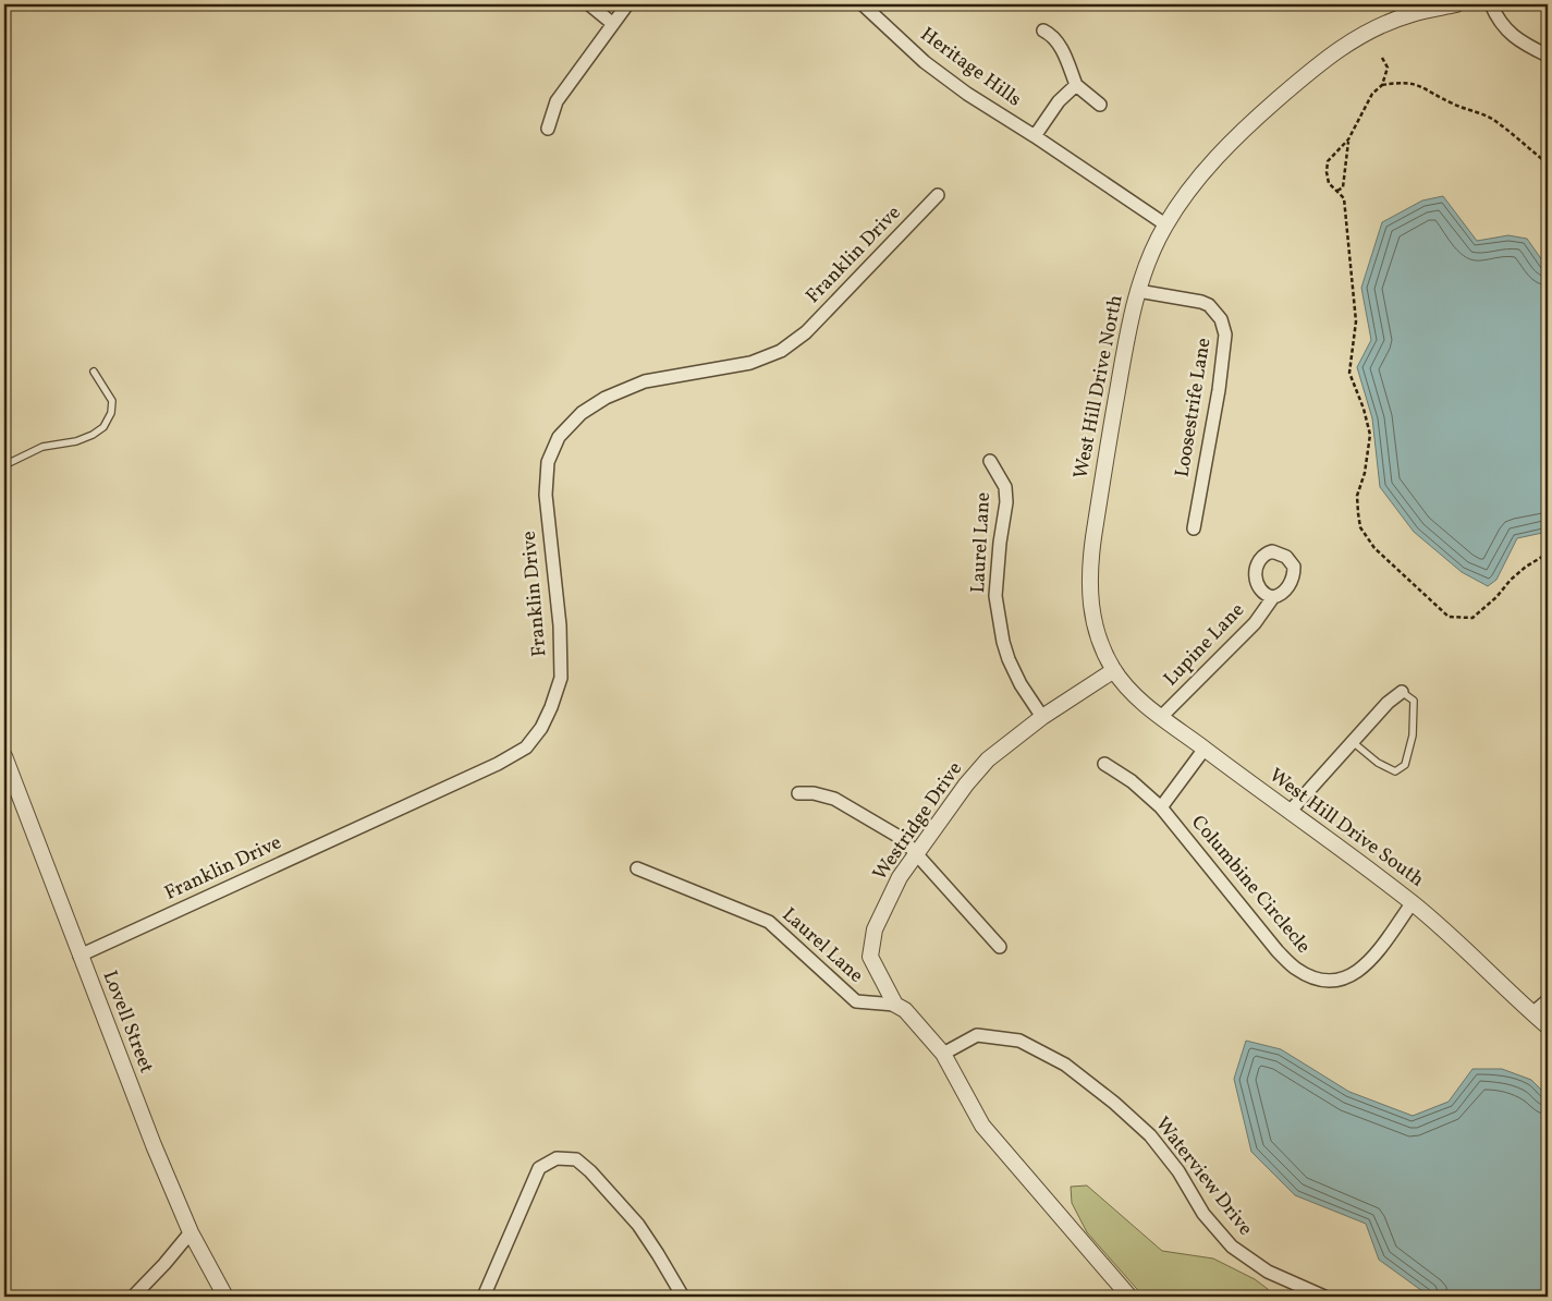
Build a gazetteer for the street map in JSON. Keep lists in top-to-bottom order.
{
  "streets": {
    "street": [
      "Heritage Hills",
      "Franklin Drive",
      "West Hill Drive North",
      "Loosestrife Lane",
      "Laurel Lane",
      "Lupine Lane",
      "Westridge Drive",
      "West Hill Drive South",
      "Columbine Circlecle",
      "Lovell Street",
      "Waterview Drive"
    ]
  },
  "crossings": [
    ["Heritage Hills", "West Hill Drive North"],
    ["Franklin Drive", "Lovell Street"],
    ["West Hill Drive North", "Loosestrife Lane"],
    ["West Hill Drive North", "Westridge Drive"],
    ["West Hill Drive North", "West Hill Drive South"],
    ["Laurel Lane", "Westridge Drive"],
    ["Lupine Lane", "West Hill Drive South"],
    ["Westridge Drive", "West Hill Drive South"],
    ["Westridge Drive", "Waterview Drive"],
    ["West Hill Drive South", "Columbine Circlecle"]
  ]
}
